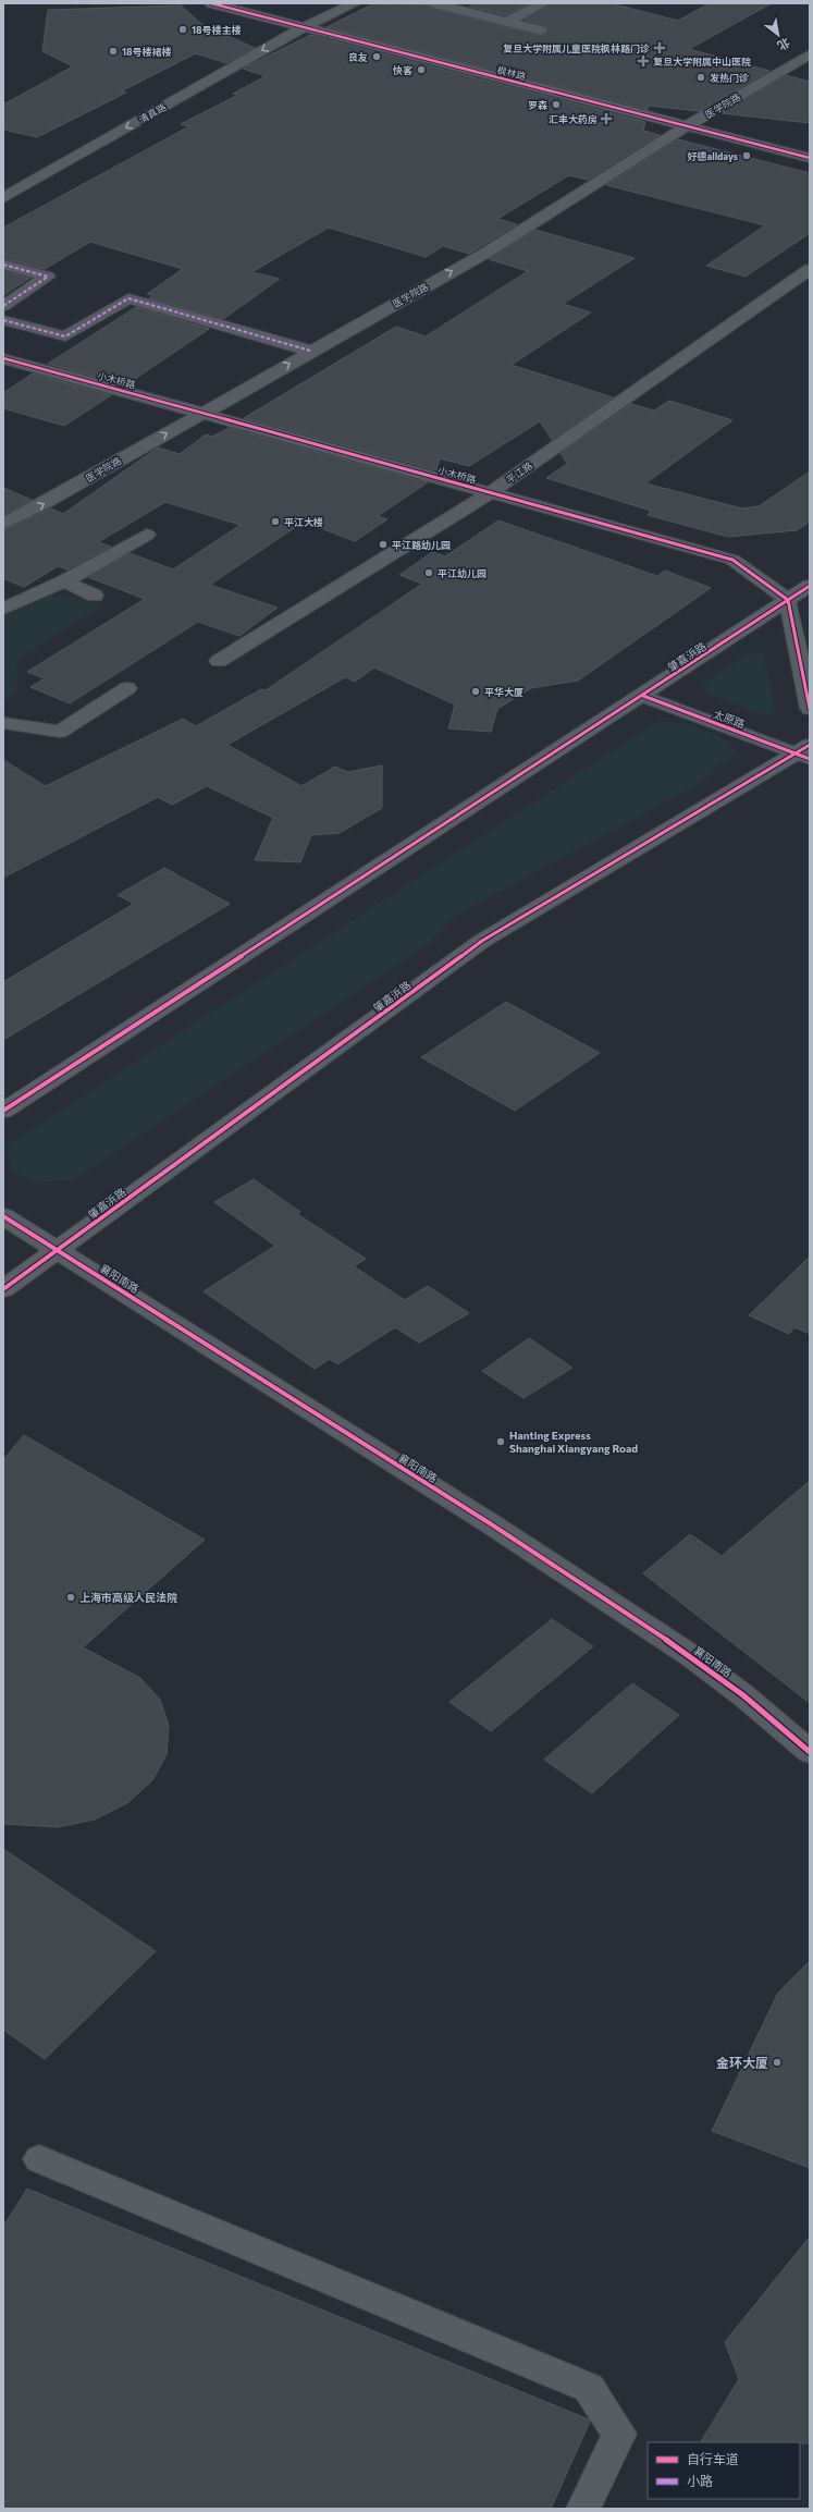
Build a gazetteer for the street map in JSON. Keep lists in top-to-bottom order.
{
  "streets": {
    "main road": ["肇嘉浜路"],
    "street": [
      "枫林路",
      "医学院路",
      "清真路",
      "小木桥路",
      "平江路",
      "太原路",
      "襄阳南路"
    ]
  },
  "crossings": [
    ["枫林路", "医学院路"],
    ["枫林路", "清真路"],
    ["医学院路", "小木桥路"],
    ["小木桥路", "平江路"],
    ["小木桥路", "肇嘉浜路"],
    ["肇嘉浜路", "太原路"],
    ["肇嘉浜路", "襄阳南路"]
  ],
  "one_way": ["医学院路", "清真路"],
  "places": {
    "other": [
      "18号楼主楼",
      "18号楼裙楼",
      "良友",
      "快客",
      "发热门诊",
      "罗森",
      "好德alldays",
      "平江大楼",
      "平江路幼儿园",
      "平江幼儿园",
      "平华大厦",
      "Hanting Express Shanghai Xiangyang Road",
      "上海市高级人民法院",
      "金环大厦"
    ],
    "health": ["复旦大学附属儿童医院枫林路门诊", "复旦大学附属中山医院", "汇丰大药房"]
  },
  "legend": ["自行车道", "小路"],
  "north": "bottom right"
}
